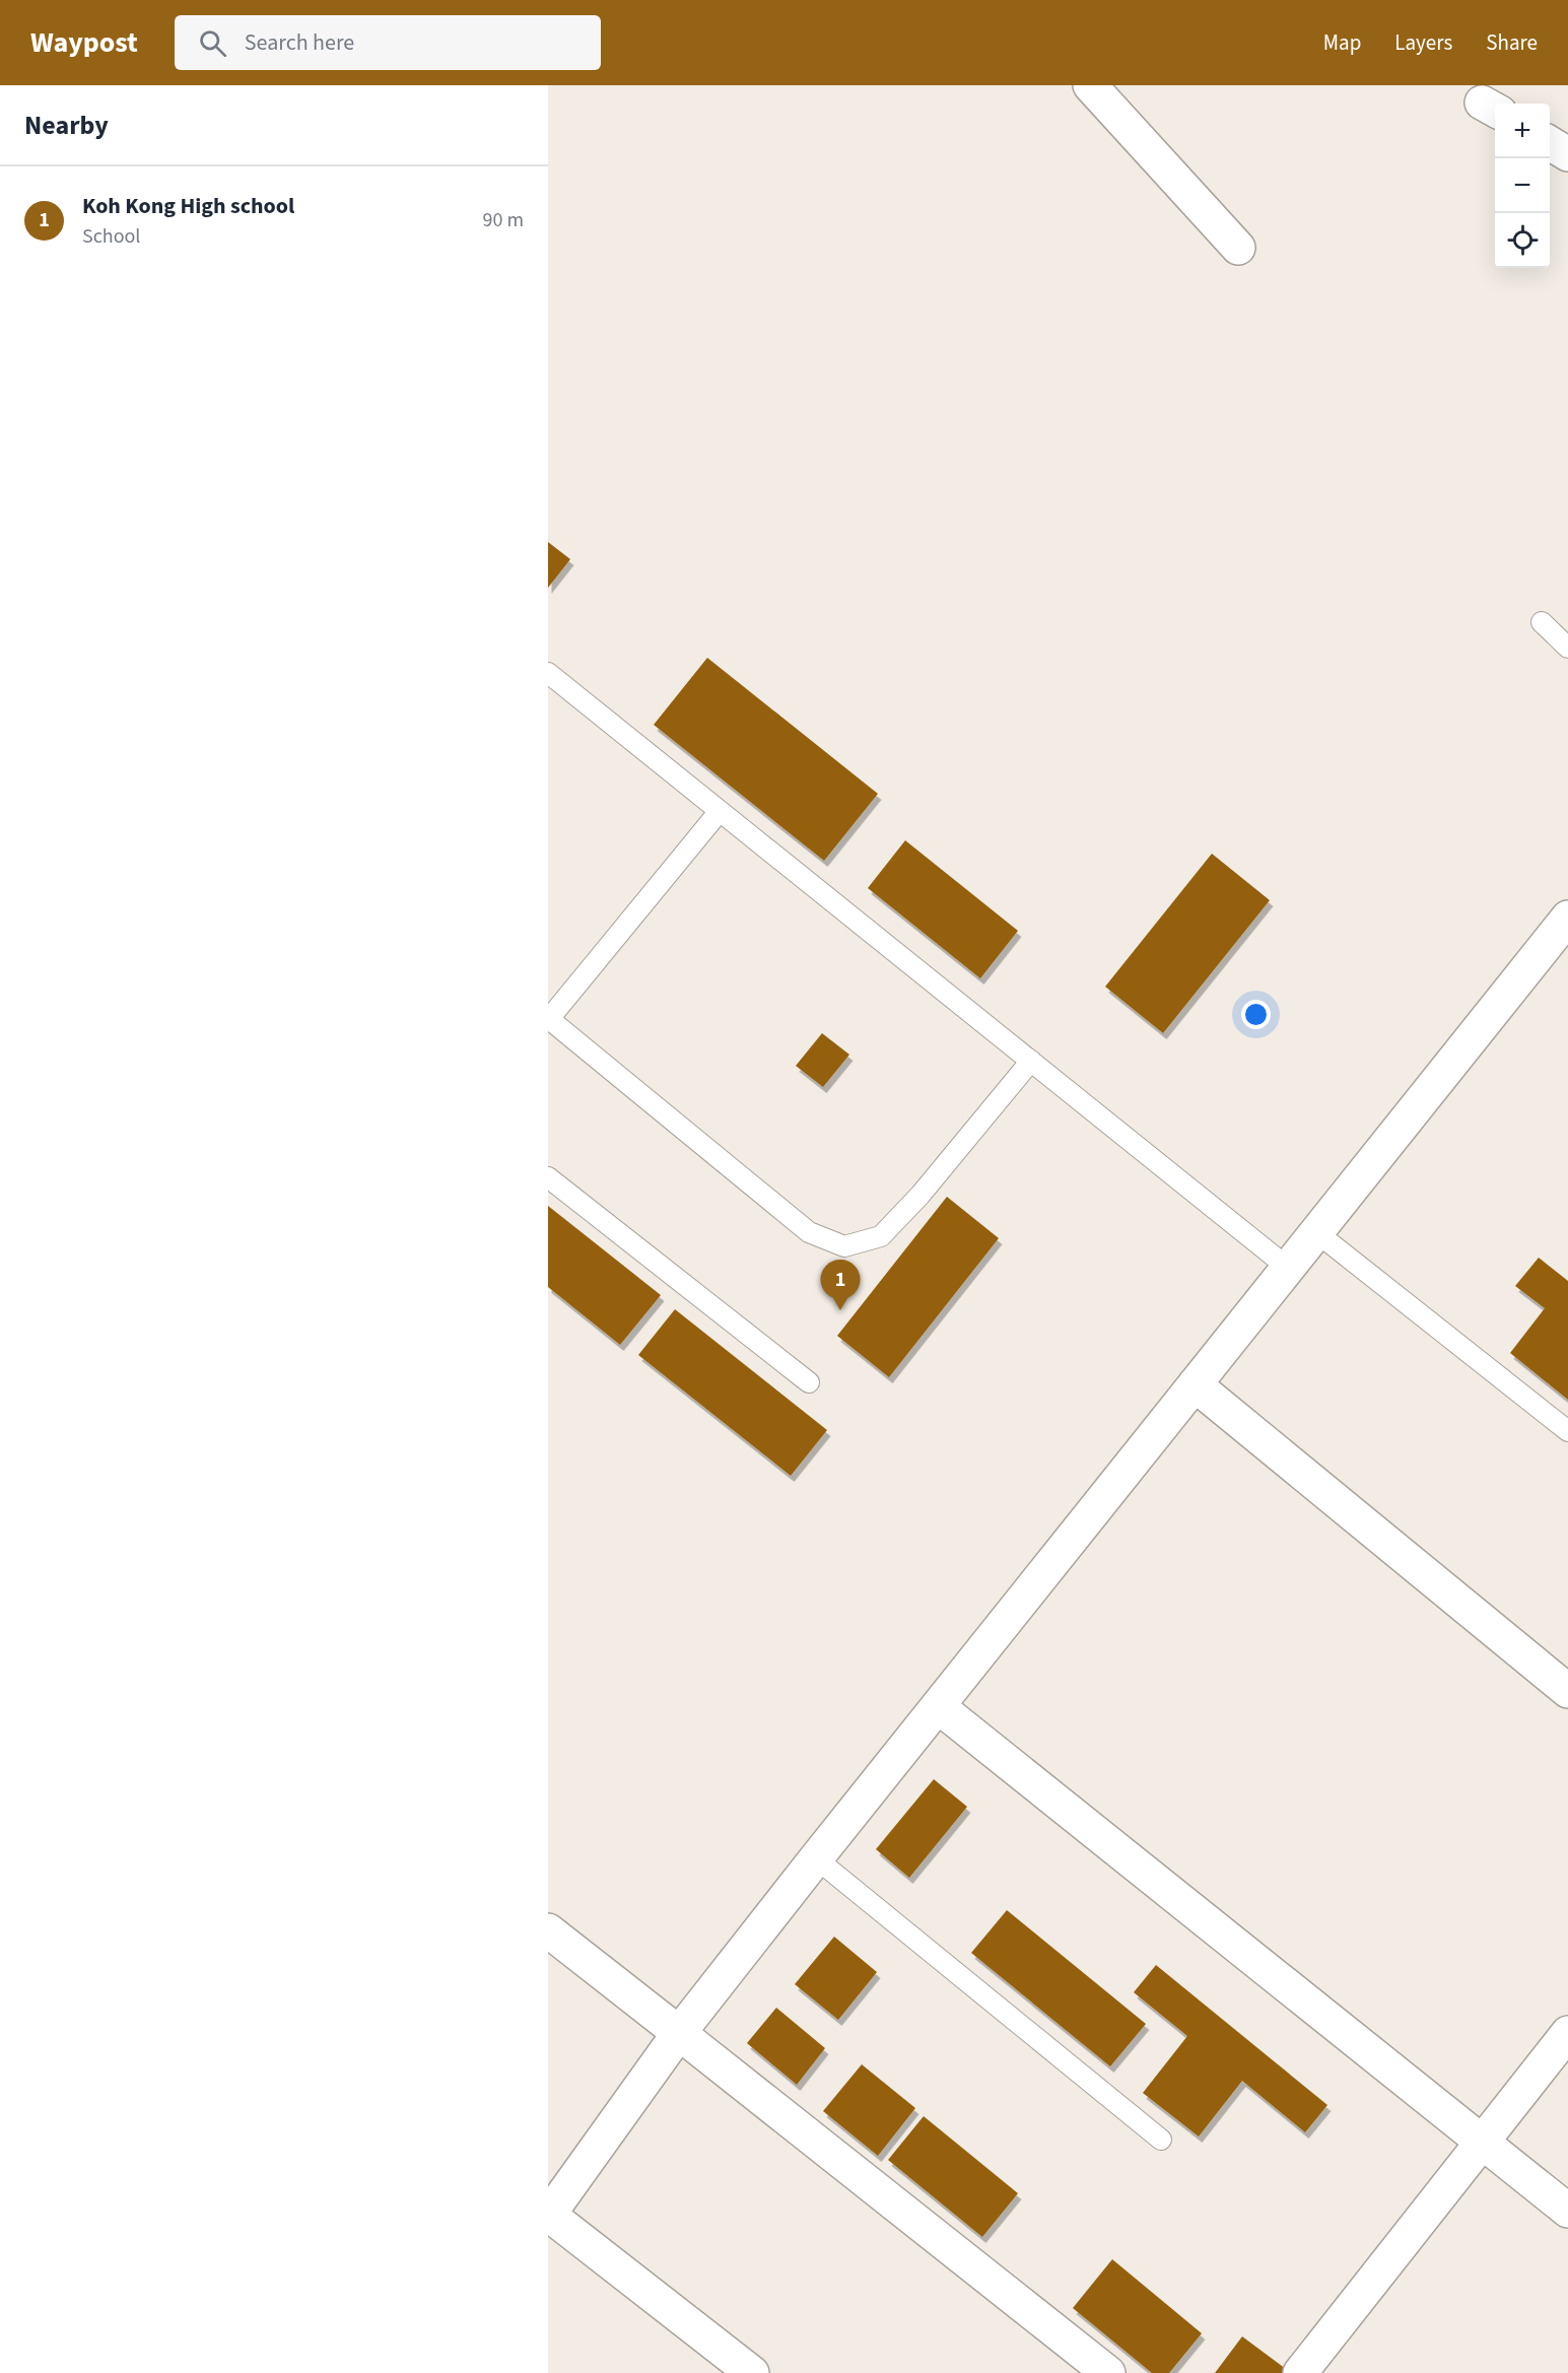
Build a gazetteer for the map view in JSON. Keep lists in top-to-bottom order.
{
  "page": {
    "header": "Waypost",
    "search": "Search here",
    "nav": ["Map", "Layers", "Share"],
    "heading": "Nearby",
    "map_buttons": ["+", "−"],
    "list": [
      {
        "mark": "1",
        "name": "Koh Kong High school",
        "note": "School",
        "value": "90 m"
      }
    ],
    "pins": "1"
  }
}
